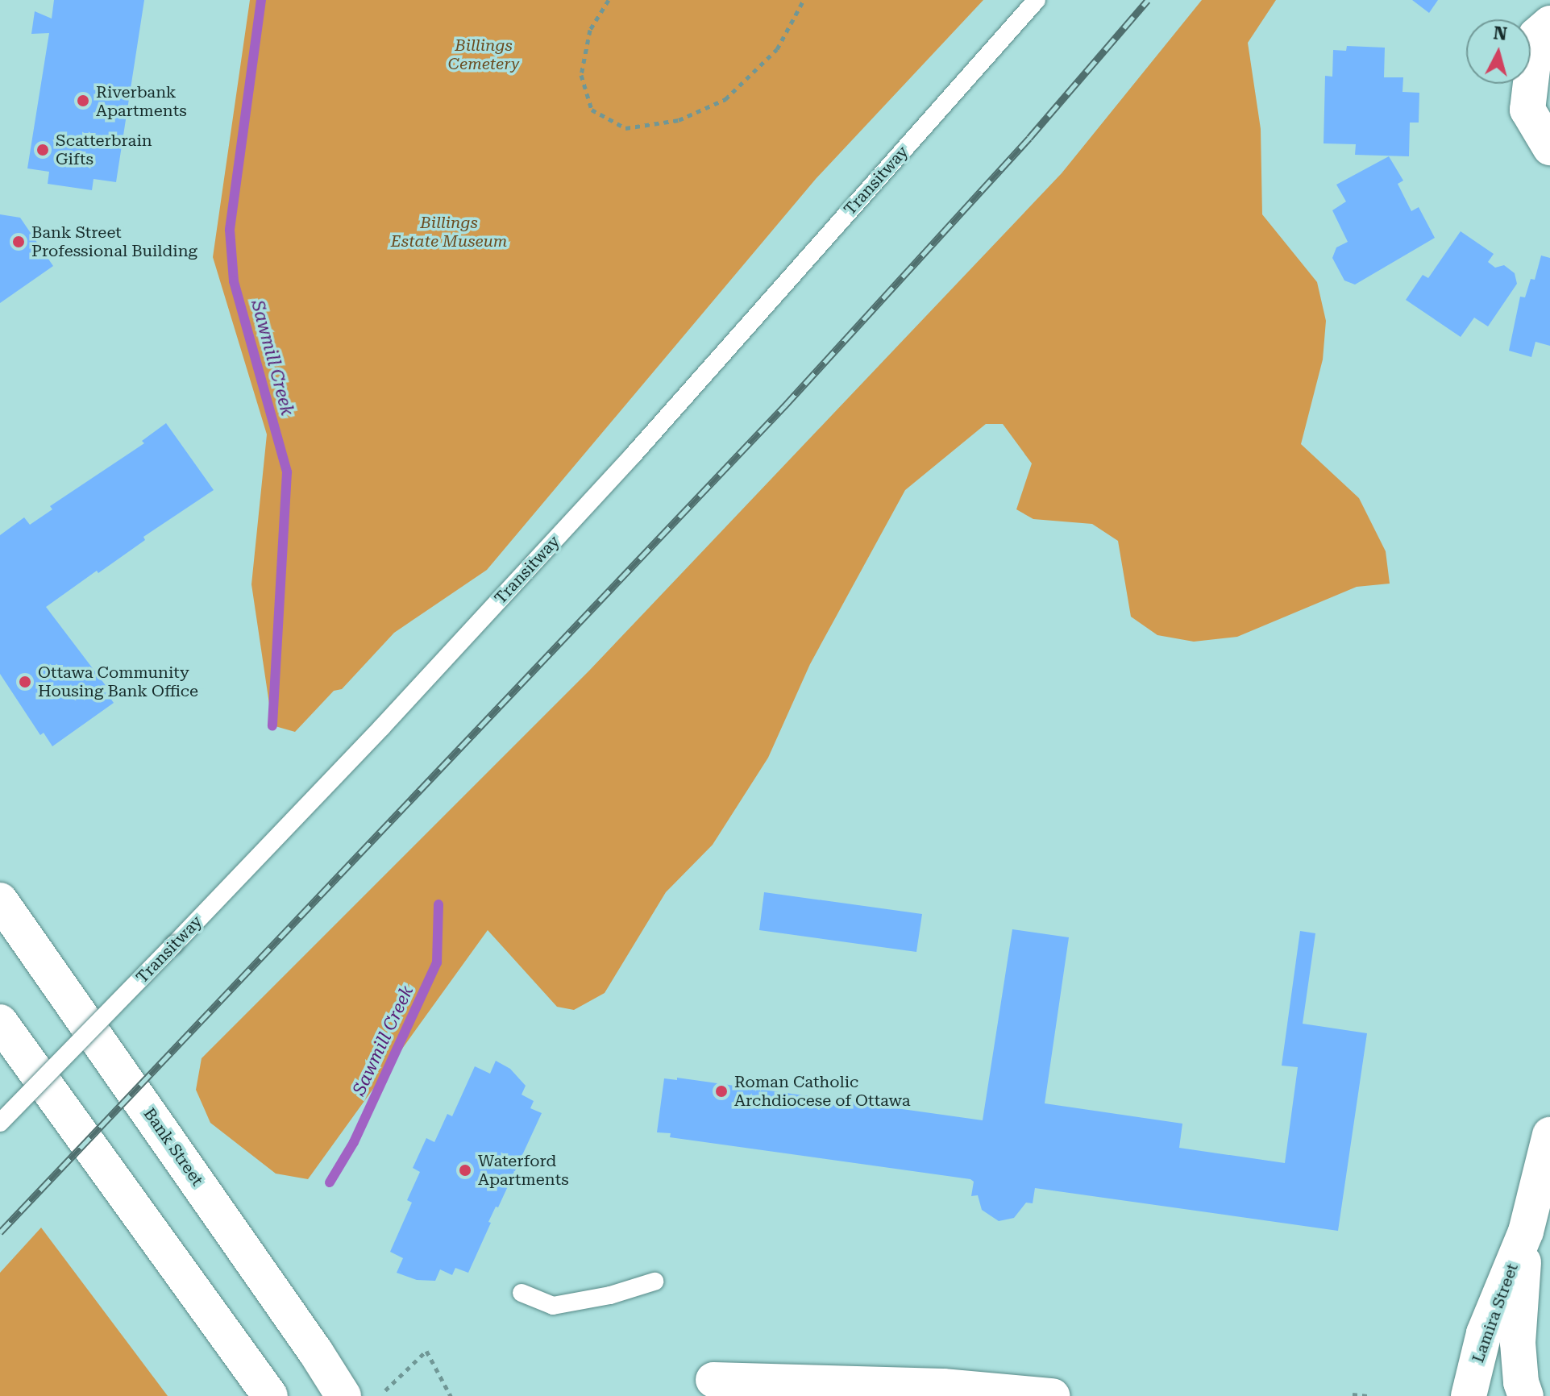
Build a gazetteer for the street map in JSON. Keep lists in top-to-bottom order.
{
  "streets": {
    "main road": ["Bank Street", "Lamira Street"],
    "lane": ["Transitway"]
  },
  "water": ["Sawmill Creek"],
  "parks": ["Billings Cemetery", "Billings Estate Museum"],
  "places": [
    "Riverbank Apartments",
    "Scatterbrain Gifts",
    "Bank Street Professional Building",
    "Ottawa Community Housing Bank Office",
    "Roman Catholic Archdiocese of Ottawa",
    "Waterford Apartments"
  ],
  "north": "top"
}
